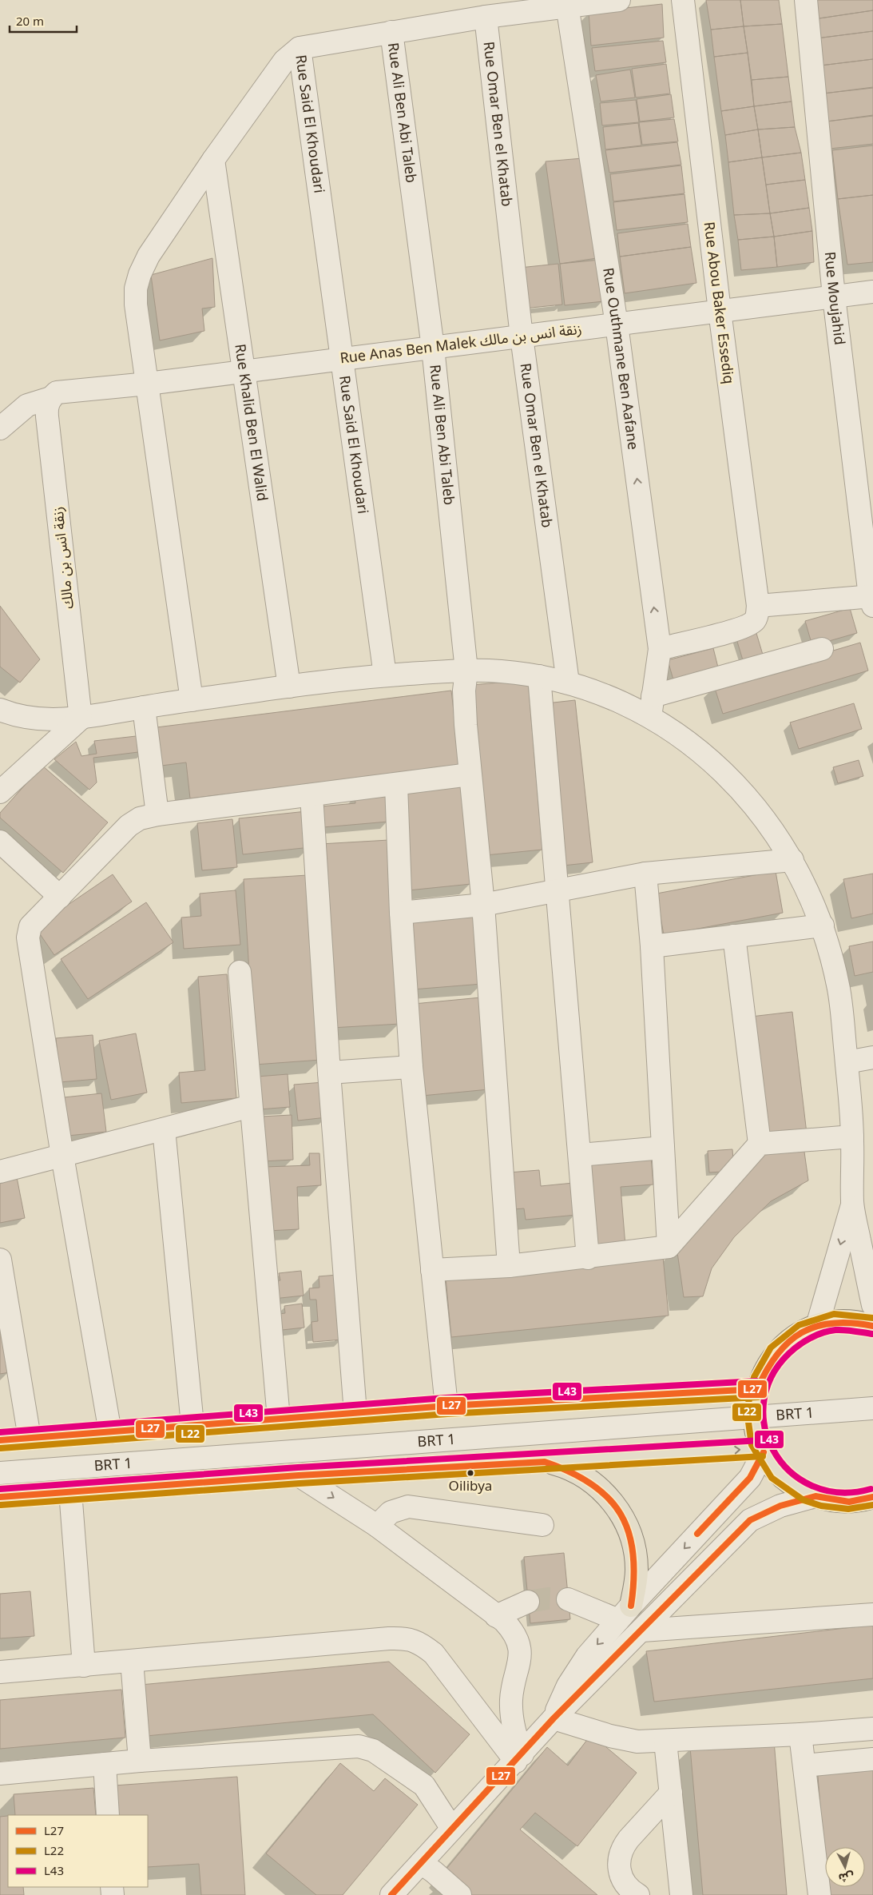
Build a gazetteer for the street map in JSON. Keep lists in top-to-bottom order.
{
  "streets": {
    "street": [
      "Rue Ali Ben Abi Taleb",
      "Rue Said El Khoudari",
      "Rue Omar Ben el Khatab",
      "Rue Moujahid",
      "Rue Abou Baker Essediq",
      "Rue Anas Ben Malek زنقة انس بن مالك",
      "Rue Outhmane Ben Aafane",
      "Rue Khalid Ben El Walid",
      "زنقة انس بن مالك",
      "BRT 1"
    ]
  },
  "crossings": [
    ["Rue Ali Ben Abi Taleb", "Rue Anas Ben Malek زنقة انس بن مالك"],
    ["Rue Said El Khoudari", "Rue Anas Ben Malek زنقة انس بن مالك"],
    ["Rue Omar Ben el Khatab", "Rue Anas Ben Malek زنقة انس بن مالك"],
    ["Rue Moujahid", "Rue Anas Ben Malek زنقة انس بن مالك"],
    ["Rue Abou Baker Essediq", "Rue Anas Ben Malek زنقة انس بن مالك"],
    ["Rue Anas Ben Malek زنقة انس بن مالك", "Rue Outhmane Ben Aafane"],
    ["Rue Anas Ben Malek زنقة انس بن مالك", "Rue Khalid Ben El Walid"],
    ["Rue Anas Ben Malek زنقة انس بن مالك", "زنقة انس بن مالك"]
  ],
  "one_way": ["Rue Outhmane Ben Aafane"],
  "places": ["Oilibya"],
  "lines": ["transit line L22", "transit line L27", "transit line L43"],
  "legend": ["L27", "L22", "L43"],
  "scale_bar": "20 m",
  "north": "bottom"
}
